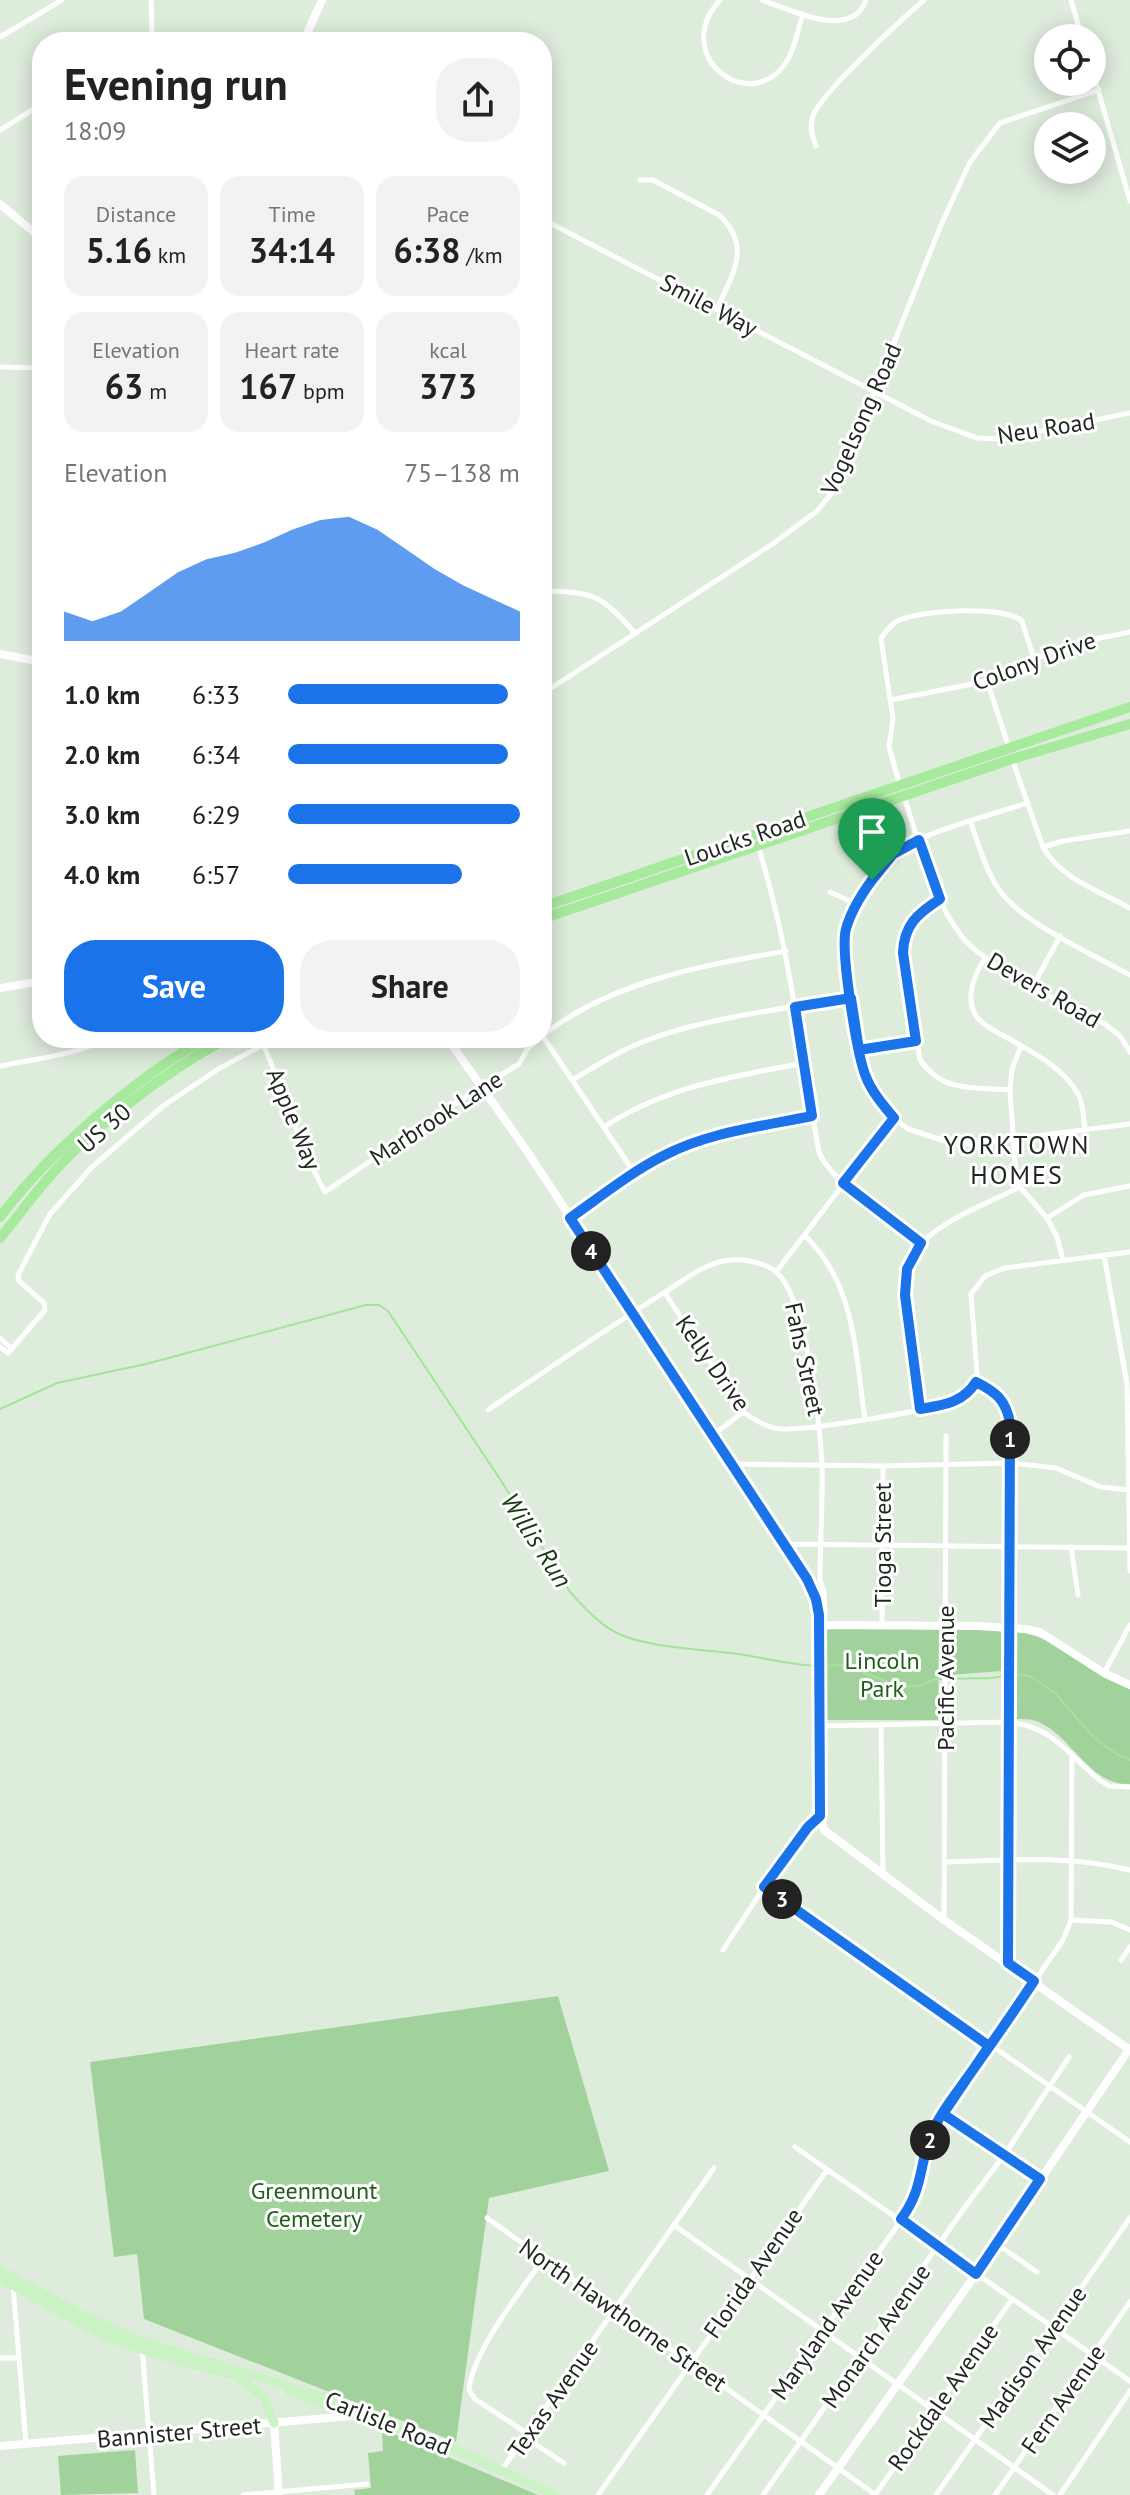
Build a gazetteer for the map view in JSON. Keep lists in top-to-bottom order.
{
  "streets": {
    "highway": ["Loucks Road", "US 30"],
    "main road": ["Carlisle Road"],
    "street": [
      "Smile Way",
      "Vogelsong Road",
      "Neu Road",
      "Colony Drive",
      "Devers Road",
      "Marbrook Lane",
      "Apple Way",
      "Fahs Street",
      "Kelly Drive",
      "Tioga Street",
      "Pacific Avenue",
      "Florida Avenue",
      "North Hawthorne Street",
      "Maryland Avenue",
      "Monarch Avenue",
      "Madison Avenue",
      "Rockdale Avenue",
      "Texas Avenue",
      "Fern Avenue",
      "Bannister Street"
    ]
  },
  "crossings": [
    ["Smile Way", "Vogelsong Road"],
    ["Smile Way", "Neu Road"],
    ["Vogelsong Road", "Neu Road"],
    ["Colony Drive", "Devers Road"],
    ["Loucks Road", "Devers Road"],
    ["Marbrook Lane", "Apple Way"],
    ["Fahs Street", "Kelly Drive"],
    ["Florida Avenue", "North Hawthorne Street"],
    ["North Hawthorne Street", "Maryland Avenue"],
    ["North Hawthorne Street", "Monarch Avenue"],
    ["North Hawthorne Street", "Rockdale Avenue"],
    ["North Hawthorne Street", "Texas Avenue"],
    ["Carlisle Road", "Bannister Street"]
  ],
  "districts": ["YORKTOWN HOMES"],
  "water": ["Willis Run"],
  "parks": ["Lincoln Park", "Greenmount Cemetery"],
  "page": {
    "heading": ["Evening run", "18:09"],
    "stats": [
      ["Distance", "5.16 km"],
      ["Time", "34:14"],
      ["Pace", "6:38 /km"],
      ["Elevation", "63 m"],
      ["Heart rate", "167 bpm"],
      ["kcal", "373"]
    ],
    "chart": ["Elevation", "75–138 m"],
    "list": [
      {
        "name": "1.0 km",
        "note": "6:33"
      },
      {
        "name": "2.0 km",
        "note": "6:34"
      },
      {
        "name": "3.0 km",
        "note": "6:29"
      },
      {
        "name": "4.0 km",
        "note": "6:57"
      }
    ],
    "buttons": ["Save", "Share"],
    "pins": [
      "4",
      "1",
      "3",
      "2"
    ]
  }
}
